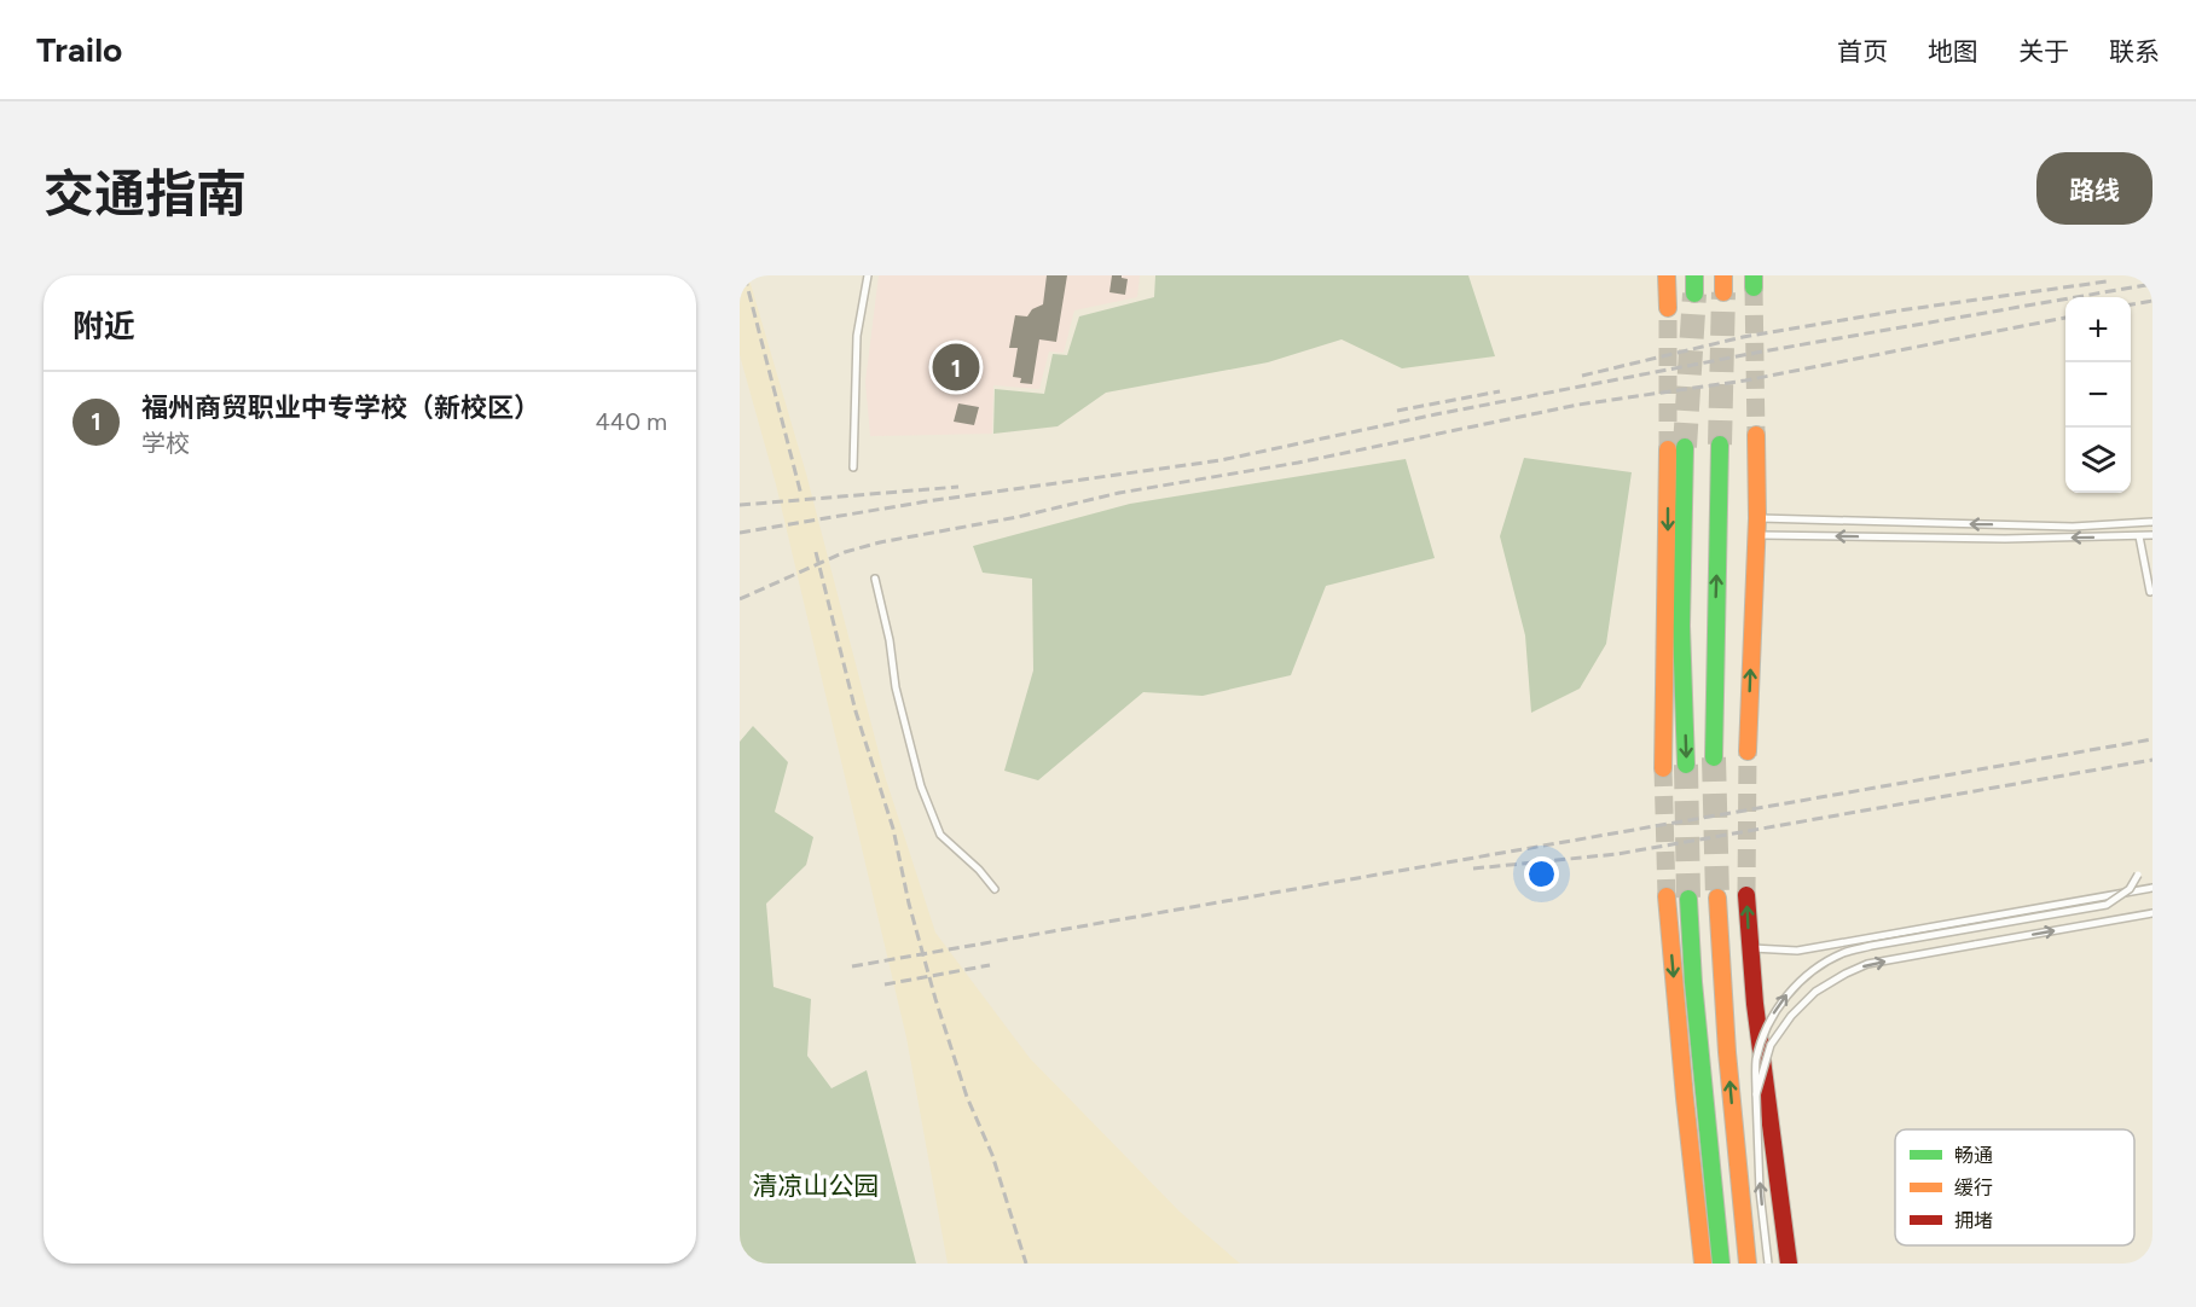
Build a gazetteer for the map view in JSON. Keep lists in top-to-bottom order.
{
  "parks": ["清凉山公园"],
  "legend": ["畅通", "缓行", "拥堵"],
  "page": {
    "header": "Trailo",
    "nav": [
      "首页",
      "地图",
      "关于",
      "联系"
    ],
    "title": "交通指南",
    "buttons": "路线",
    "heading": "附近",
    "map_buttons": ["+", "−"],
    "pins": "1",
    "list": [
      {
        "mark": "1",
        "name": "福州商贸职业中专学校（新校区）",
        "note": "学校",
        "value": "440 m"
      }
    ]
  }
}
